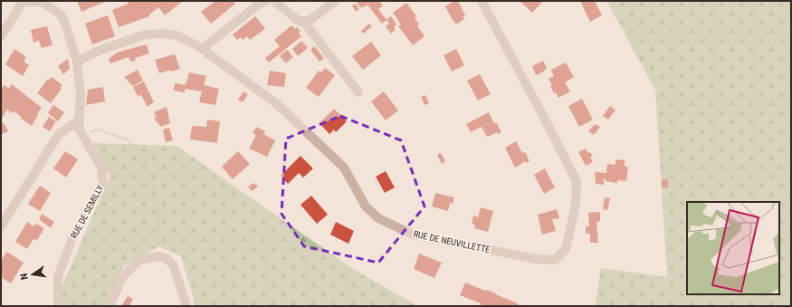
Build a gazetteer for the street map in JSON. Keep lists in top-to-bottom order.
{
  "streets": {
    "street": ["RUE DE SEMILLY", "RUE DE NEUVILLETTE"]
  },
  "crossings": [
    ["RUE DE SEMILLY", "RUE DE NEUVILLETTE"]
  ],
  "north": "left"
}
